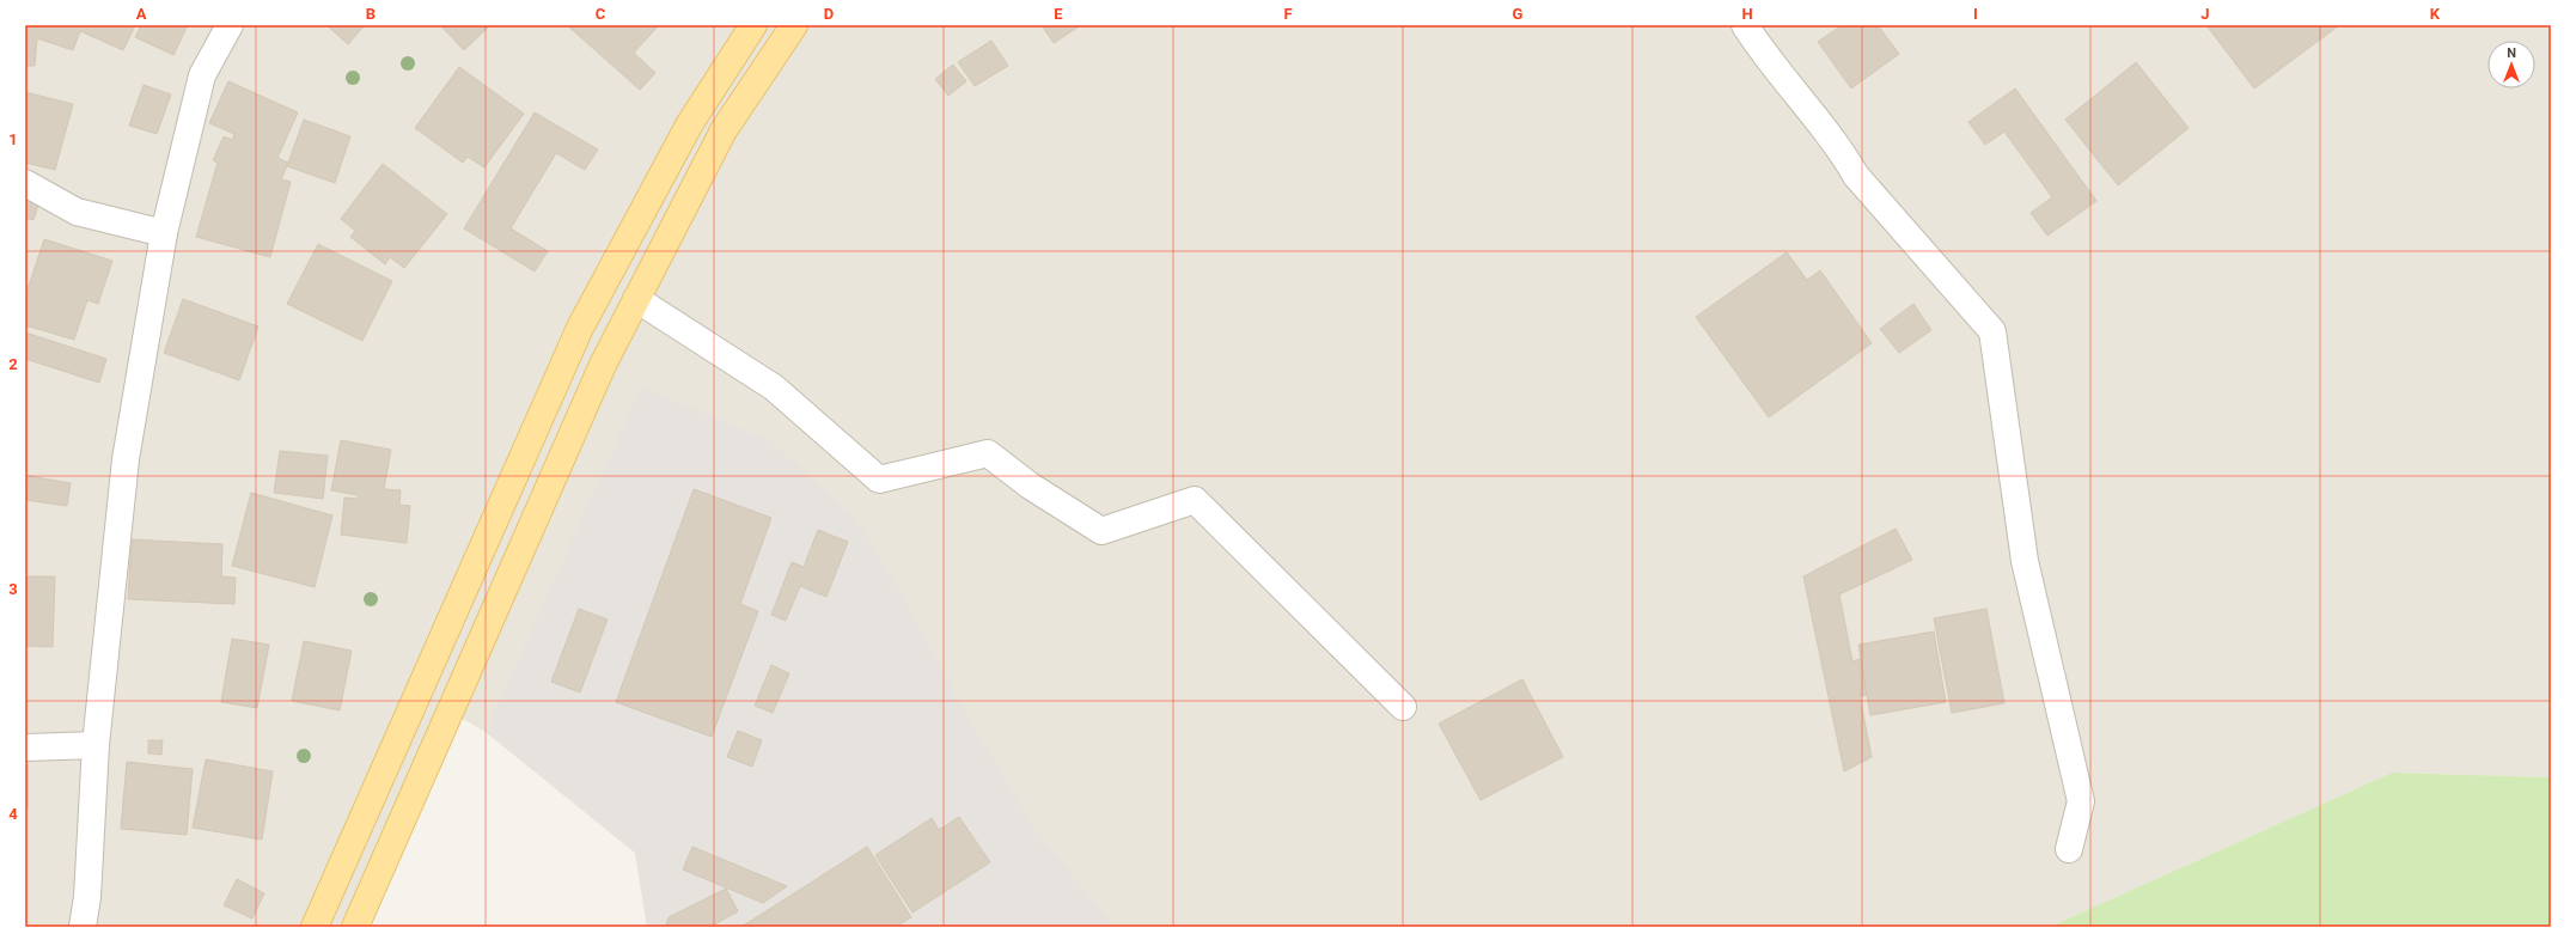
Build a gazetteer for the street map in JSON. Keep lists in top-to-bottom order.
{
  "north": "top",
  "grid": {
    "columns": [
      "A",
      "B",
      "C",
      "D",
      "E",
      "F",
      "G",
      "H",
      "I",
      "J",
      "K"
    ],
    "rows": [
      "1",
      "2",
      "3",
      "4"
    ]
  }
}
